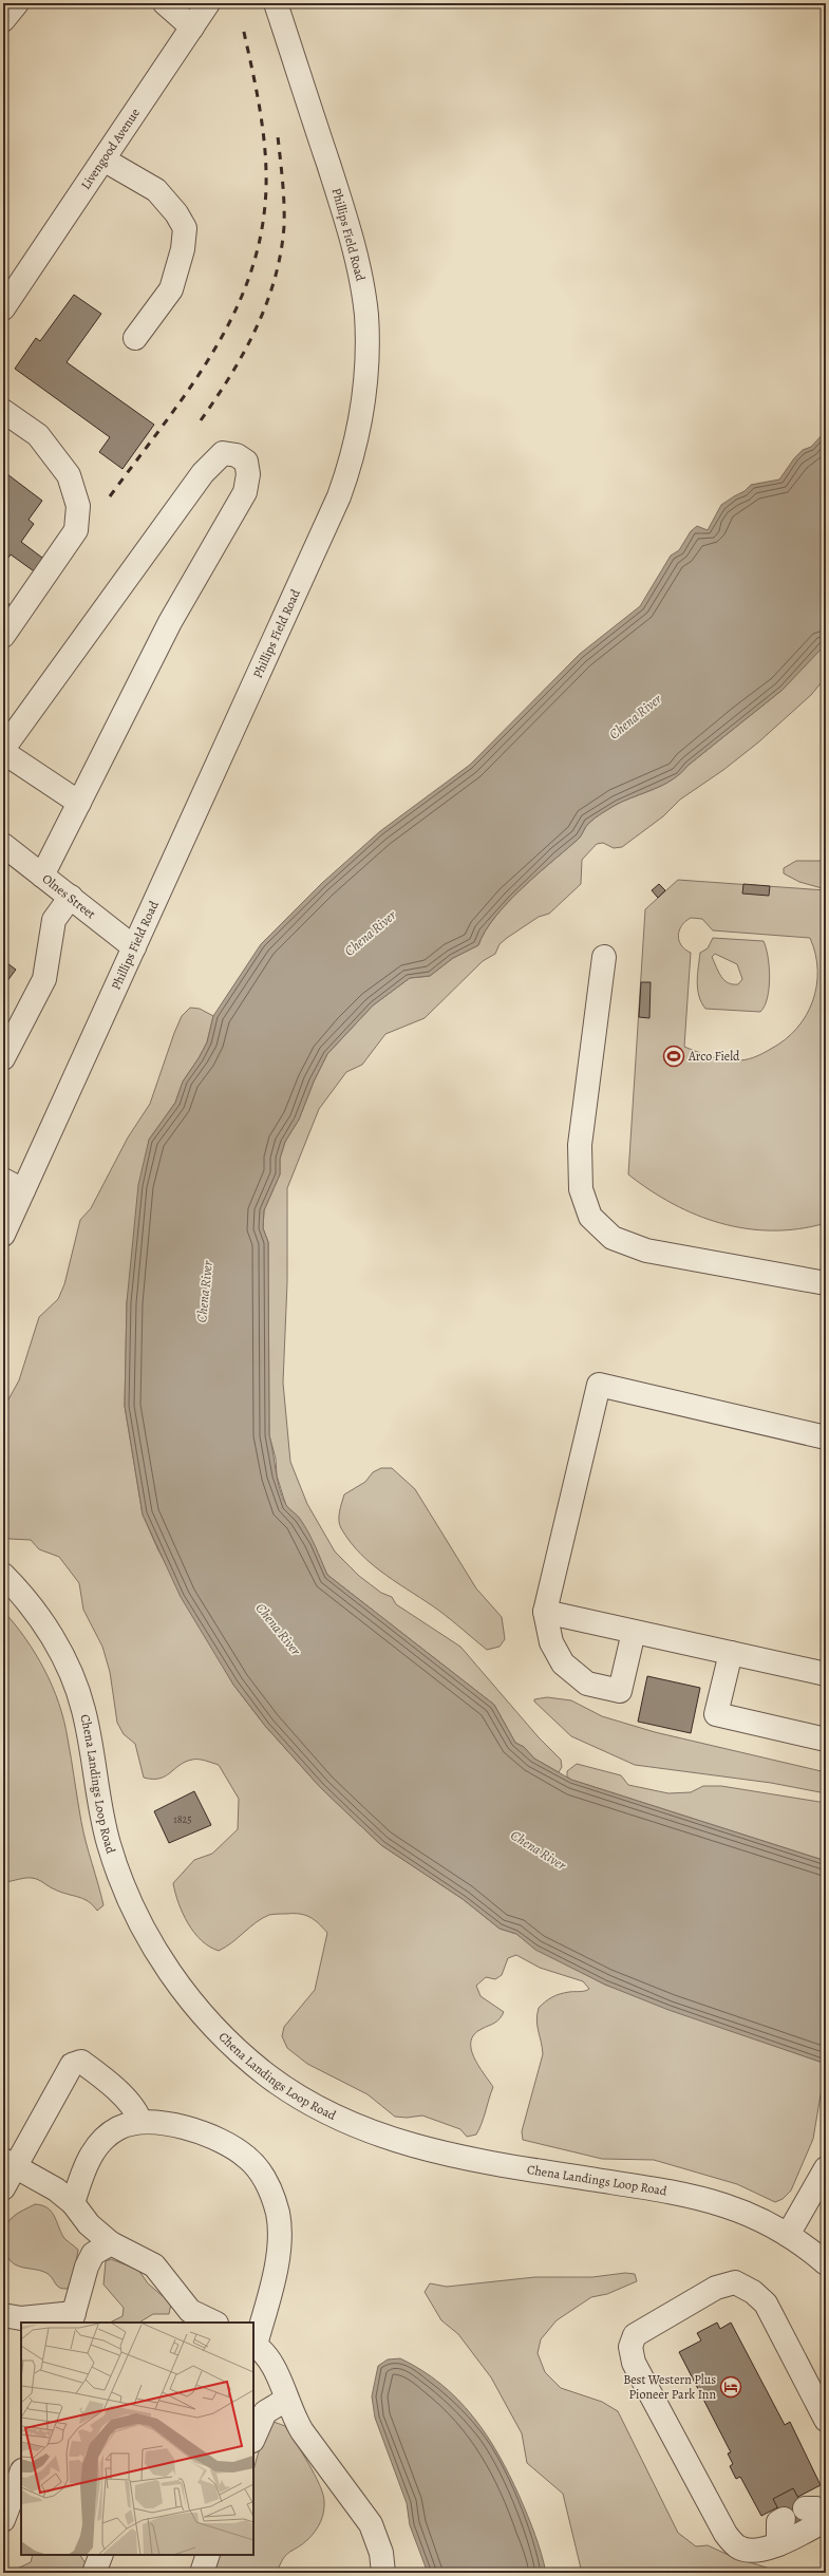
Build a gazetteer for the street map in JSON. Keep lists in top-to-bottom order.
{
  "streets": {
    "street": [
      "Livengood Avenue",
      "Phillips Field Road",
      "Olnes Street",
      "Chena Landings Loop Road"
    ]
  },
  "crossings": [
    ["Phillips Field Road", "Olnes Street"]
  ],
  "water": ["Chena River"],
  "places": {
    "sports": ["Arco Field"],
    "hotel": ["Best Western Plus Pioneer Park Inn"]
  },
  "house_numbers": ["1825"]
}
